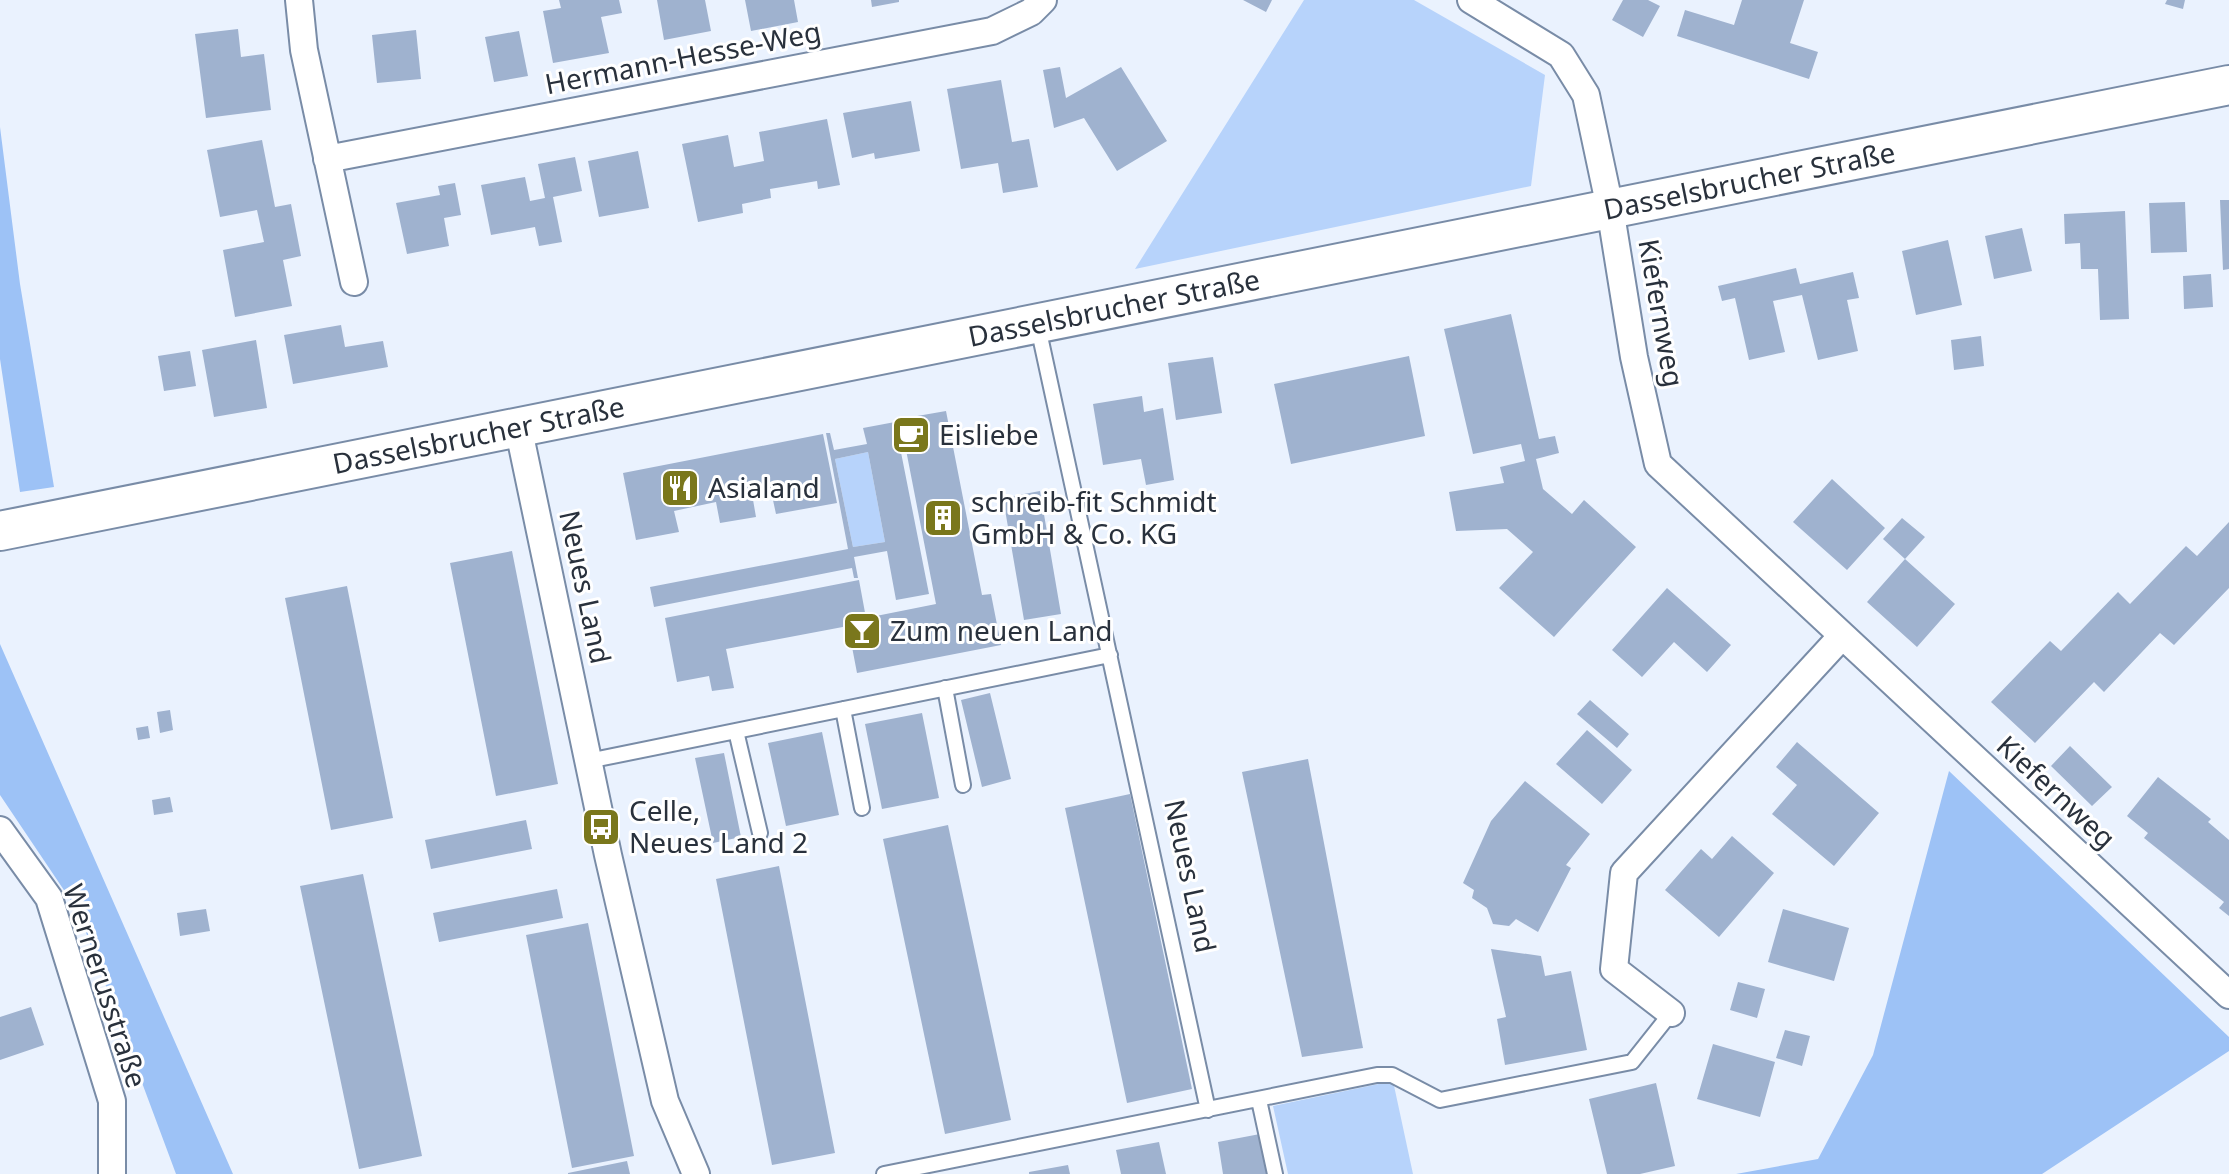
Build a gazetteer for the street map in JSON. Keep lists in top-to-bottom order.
{
  "streets": {
    "street": [
      "Hermann-Hesse-Weg",
      "Dasselsbrucher Straße",
      "Kiefernweg",
      "Neues Land",
      "Wernerusstraße"
    ]
  },
  "crossings": [
    ["Dasselsbrucher Straße", "Kiefernweg"],
    ["Dasselsbrucher Straße", "Neues Land"]
  ],
  "places": {
    "cafe": ["Eisliebe"],
    "restaurant": ["Asialand"],
    "building": ["schreib-fit Schmidt GmbH & Co. KG"],
    "bar": ["Zum neuen Land"],
    "bus stop": ["Celle, Neues Land 2"]
  }
}
